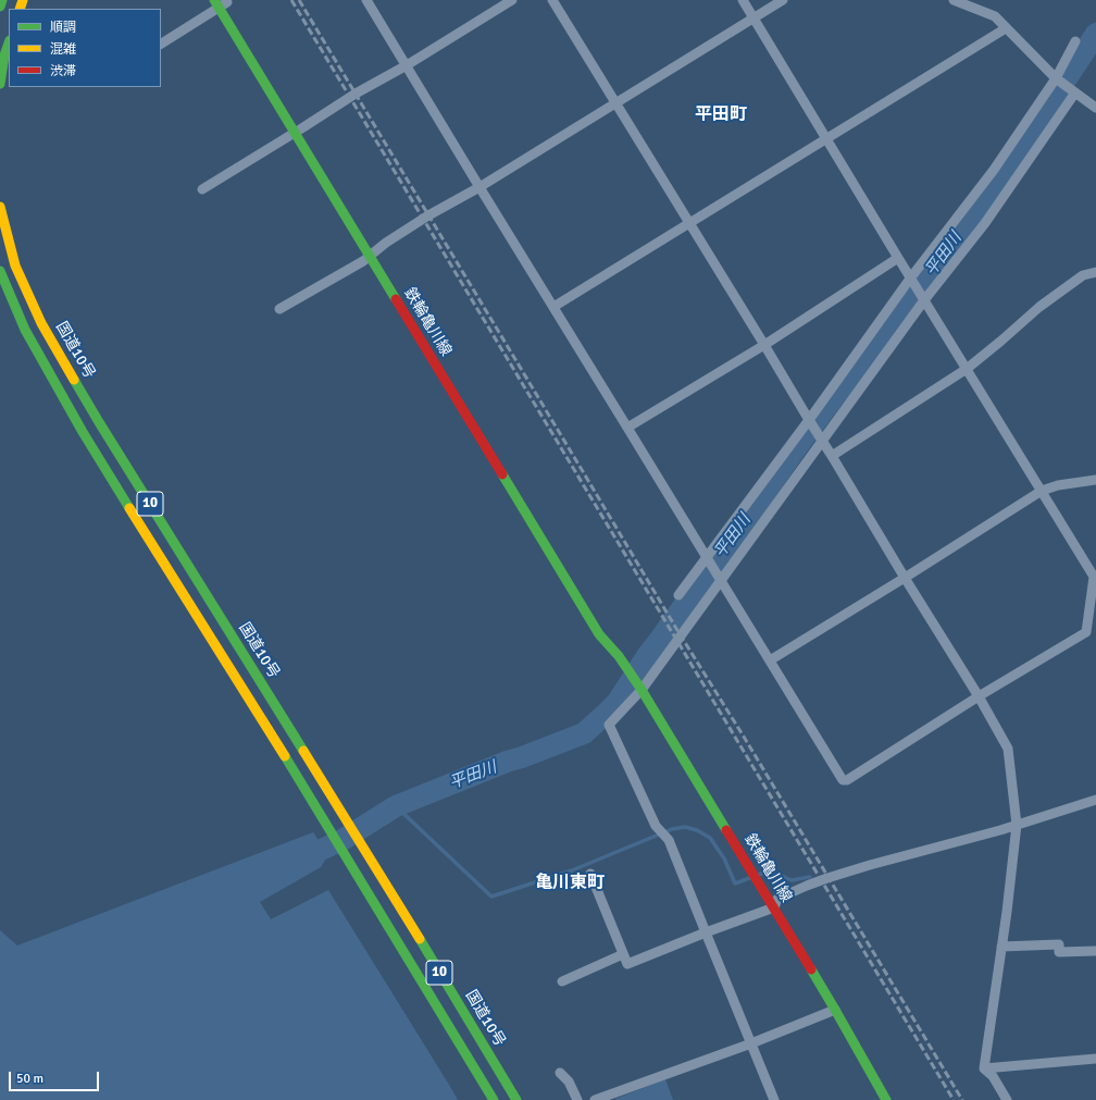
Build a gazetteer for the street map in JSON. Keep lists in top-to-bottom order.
{
  "streets": {
    "main road": ["鉄輪亀川線", "国道10号", "10"]
  },
  "districts": ["平田町", "亀川東町"],
  "water": ["平田川"],
  "legend": ["順調", "混雑", "渋滞"],
  "scale_bar": "50 m"
}
